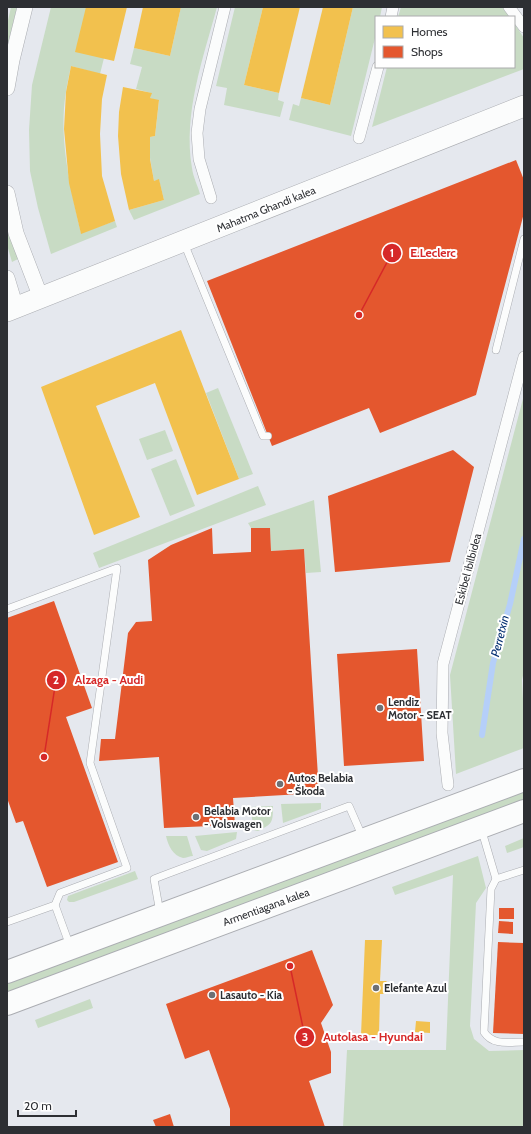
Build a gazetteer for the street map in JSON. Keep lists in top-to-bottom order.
{
  "streets": {
    "main road": ["Mahatma Ghandi kalea", "Armentiagana kalea"],
    "street": ["Eskibel ibilbidea"]
  },
  "water": ["Perretxin"],
  "places": [
    "E.Leclerc",
    "Lendiz Motor - SEAT",
    "Alzaga - Audi",
    "Autos Belabia - Škoda",
    "Belabia Motor - Volswagen",
    "Autolasa - Hyundai",
    "Elefante Azul",
    "Lasauto - Kia"
  ],
  "legend": ["Homes", "Shops"],
  "scale_bar": "20 m"
}
